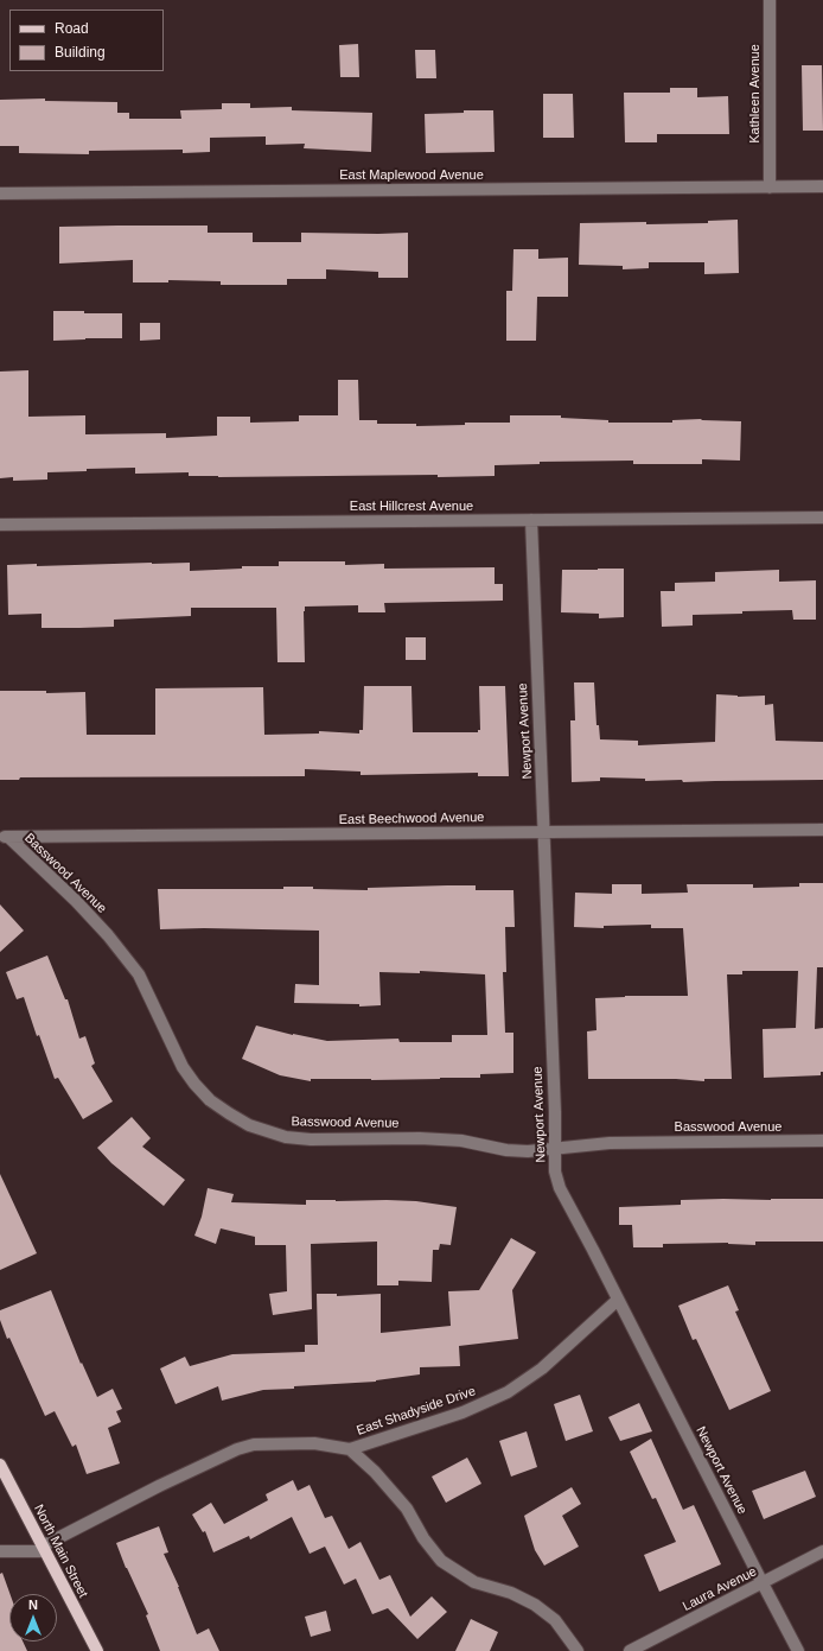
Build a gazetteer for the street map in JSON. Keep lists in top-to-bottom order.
{
  "streets": {
    "main road": ["North Main Street"],
    "street": [
      "Kathleen Avenue",
      "East Maplewood Avenue",
      "East Hillcrest Avenue",
      "Newport Avenue",
      "East Beechwood Avenue",
      "Basswood Avenue",
      "East Shadyside Drive",
      "Laura Avenue"
    ]
  },
  "crossings": [
    ["Kathleen Avenue", "East Maplewood Avenue"],
    ["East Hillcrest Avenue", "Newport Avenue"],
    ["Newport Avenue", "East Beechwood Avenue"],
    ["Newport Avenue", "Basswood Avenue"],
    ["Newport Avenue", "East Shadyside Drive"],
    ["Newport Avenue", "Laura Avenue"],
    ["East Beechwood Avenue", "Basswood Avenue"],
    ["East Shadyside Drive", "North Main Street"]
  ],
  "legend": ["Road", "Building"],
  "north": "top"
}
